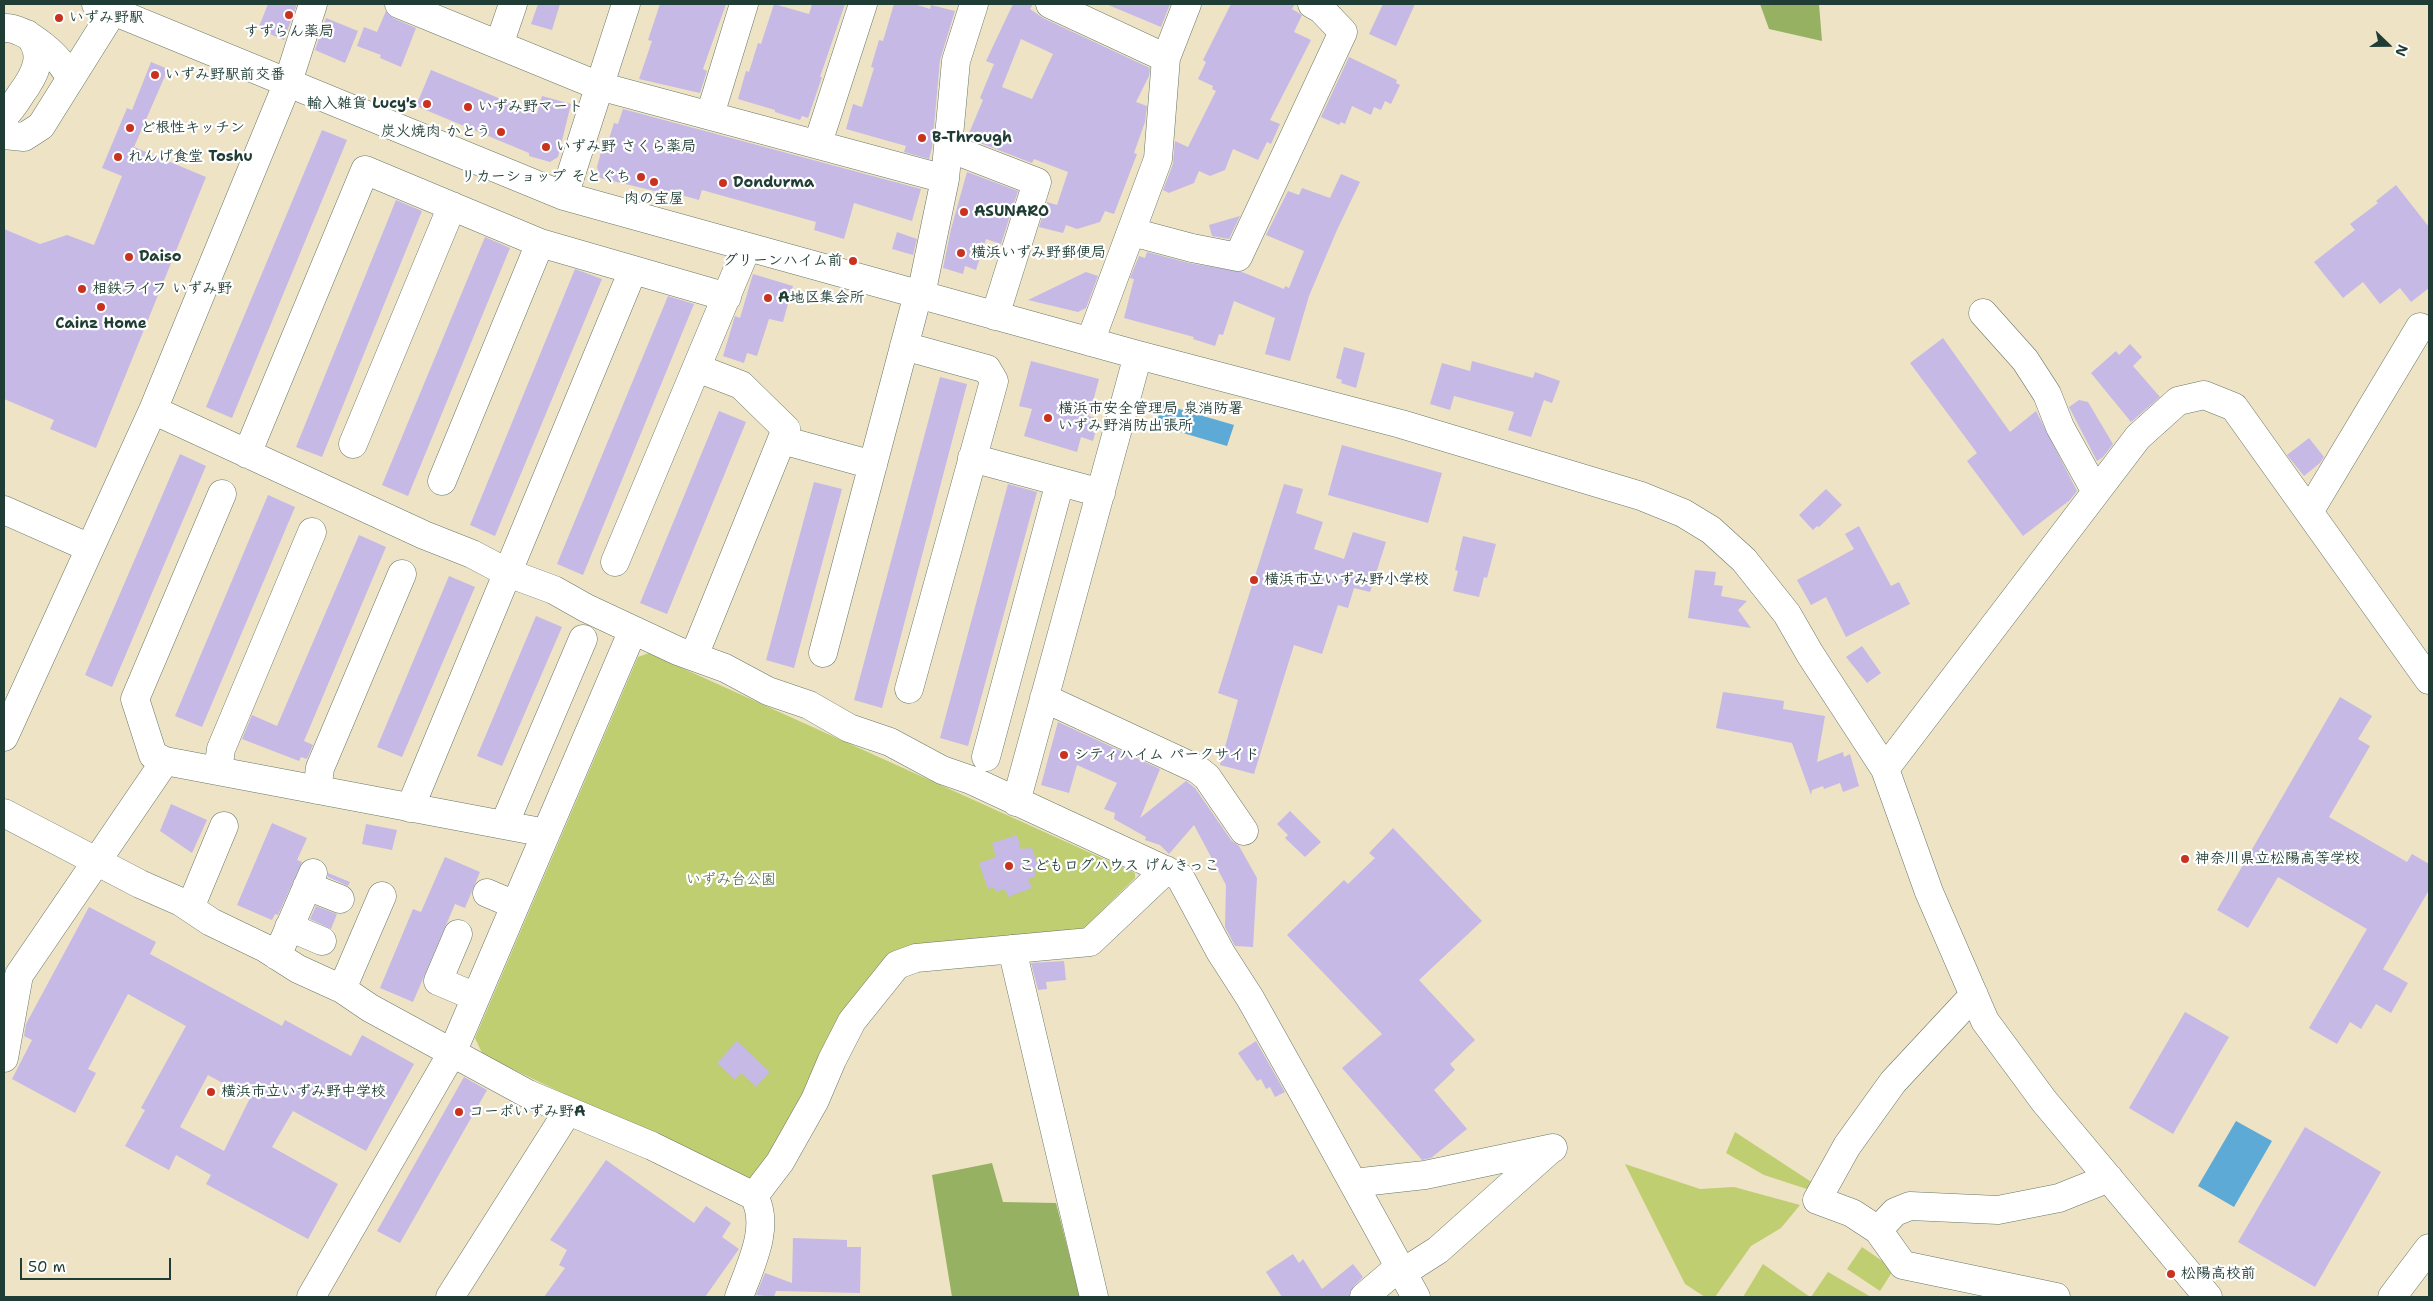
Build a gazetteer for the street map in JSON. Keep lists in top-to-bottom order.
{
  "parks": ["いずみ台公園"],
  "places": [
    "すずらん薬局",
    "いずみ野駅",
    "いずみ野駅前交番",
    "輸入雑貨 Lucy's",
    "いずみ野マート",
    "ど根性キッチン",
    "炭火焼肉 かとう",
    "B-Through",
    "いずみ野 さくら薬局",
    "れんげ食堂 Toshu",
    "リカーショップ そとぐち",
    "肉の宝屋",
    "Dondurma",
    "ASUNARO",
    "横浜いずみ野郵便局",
    "Daiso",
    "グリーンハイム前",
    "相鉄ライフ いずみ野",
    "A地区集会所",
    "Cainz Home",
    "横浜市安全管理局 泉消防署 いずみ野消防出張所",
    "横浜市立いずみ野小学校",
    "シティハイム パークサイド",
    "神奈川県立松陽高等学校",
    "こどもログハウス げんきっこ",
    "横浜市立いずみ野中学校",
    "コーポいずみ野A",
    "松陽高校前"
  ],
  "scale_bar": "50 m",
  "north": "right"
}
